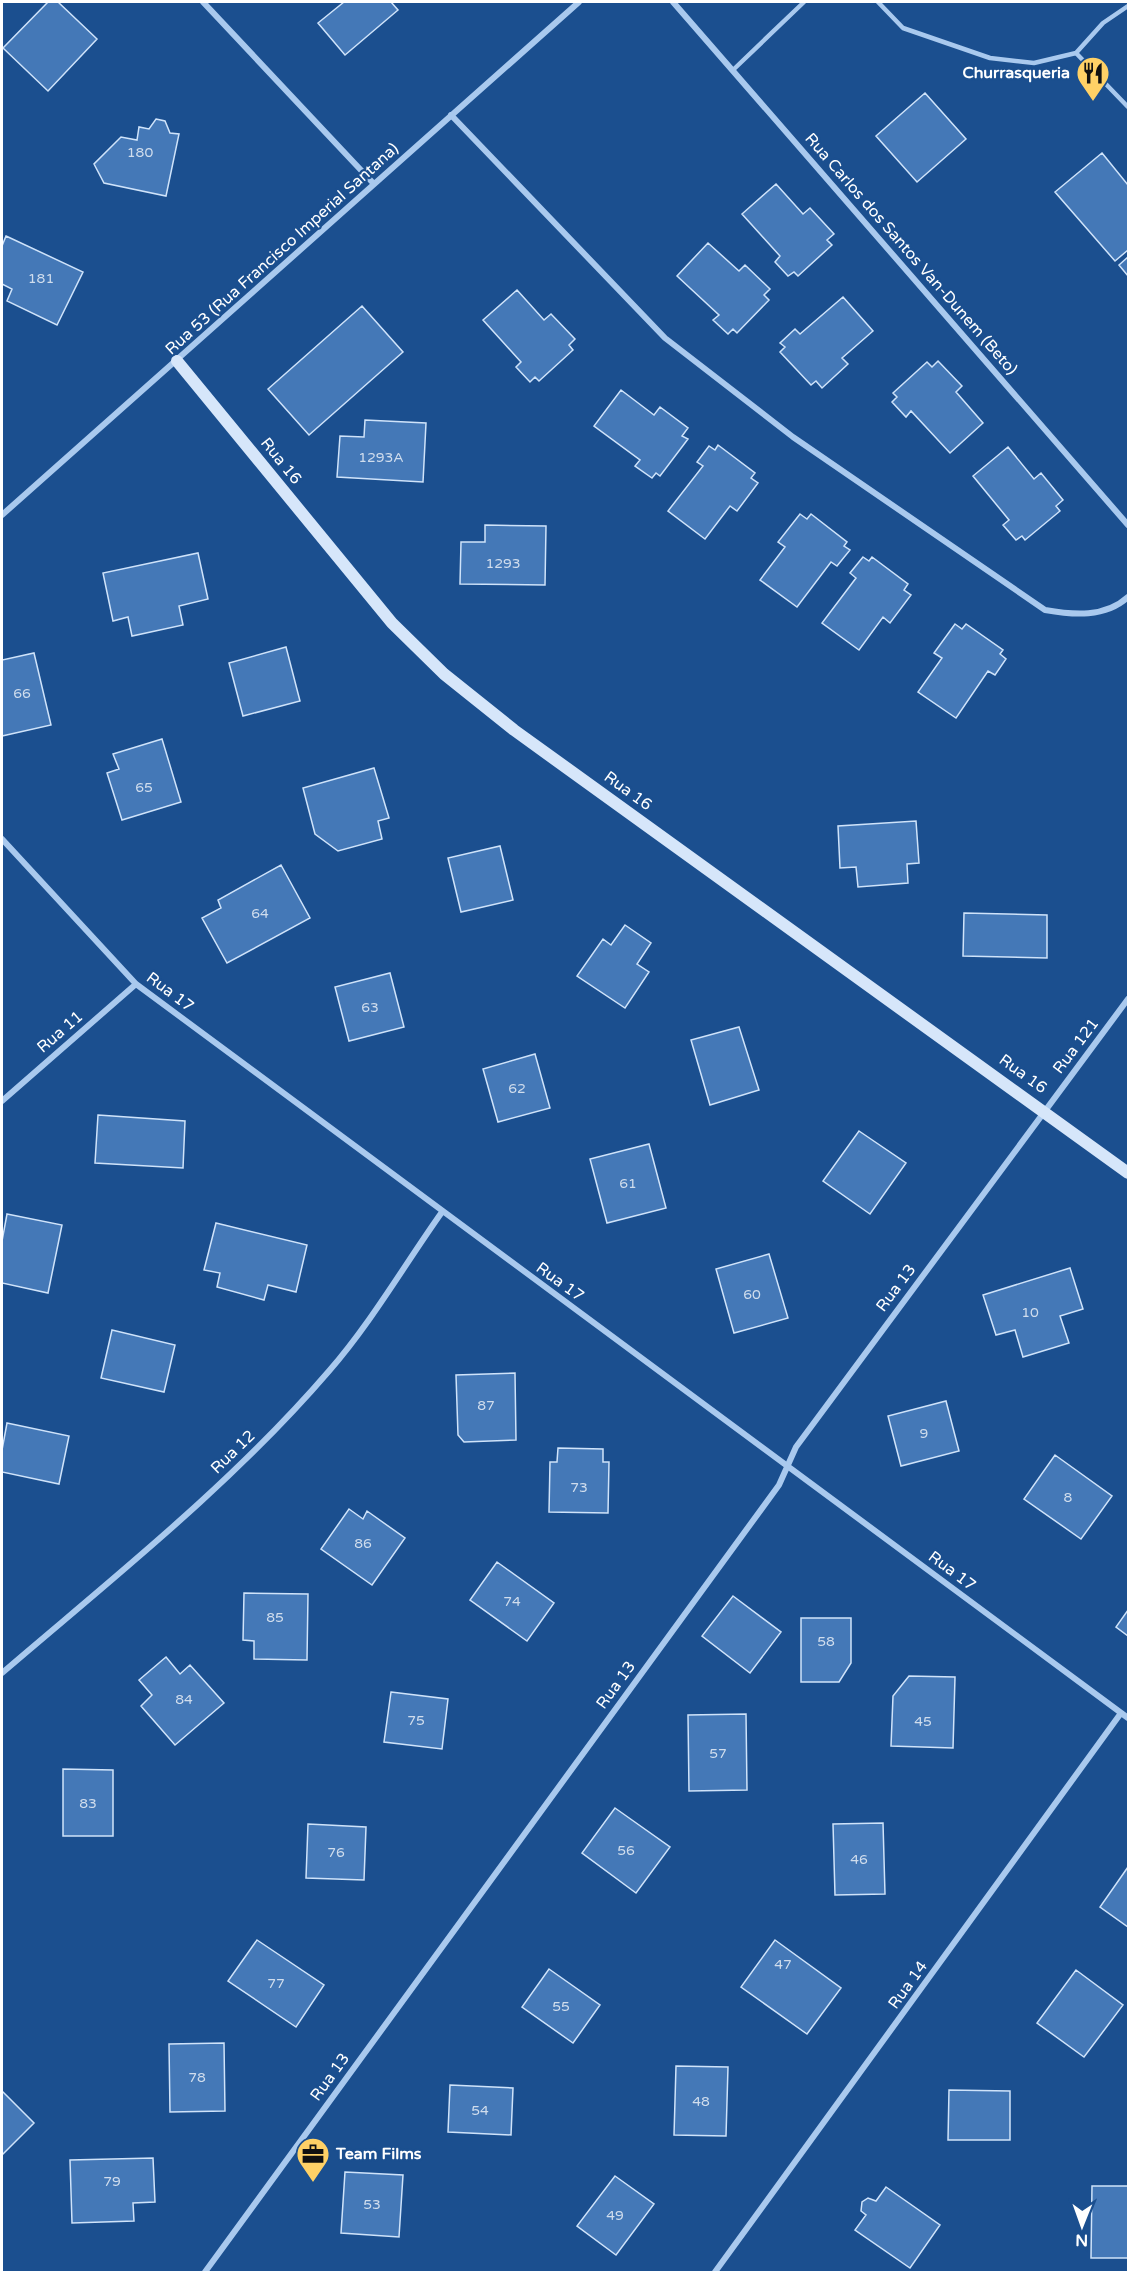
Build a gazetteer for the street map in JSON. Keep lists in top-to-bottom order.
{
  "streets": {
    "street": [
      "Rua 53 (Rua Francisco Imperial Santana)",
      "Rua Carlos dos Santos Van-Dunem (Beto)",
      "Rua 16",
      "Rua 17",
      "Rua 11",
      "Rua 121",
      "Rua 13",
      "Rua 12",
      "Rua 14"
    ]
  },
  "crossings": [
    ["Rua 53 (Rua Francisco Imperial Santana)", "Rua 16"],
    ["Rua 16", "Rua 121"],
    ["Rua 16", "Rua 13"],
    ["Rua 17", "Rua 11"],
    ["Rua 17", "Rua 13"],
    ["Rua 17", "Rua 12"],
    ["Rua 17", "Rua 14"],
    ["Rua 121", "Rua 13"]
  ],
  "places": {
    "restaurant": ["Churrasqueria"],
    "office": ["Team Films"]
  },
  "house_numbers": [
    "180",
    "181",
    "1293A",
    "1293",
    "66",
    "65",
    "64",
    "63",
    "62",
    "61",
    "60",
    "10",
    "87",
    "9",
    "73",
    "8",
    "86",
    "74",
    "85",
    "58",
    "84",
    "75",
    "45",
    "57",
    "83",
    "56",
    "76",
    "46",
    "47",
    "77",
    "55",
    "78",
    "48",
    "54",
    "79",
    "53",
    "49"
  ],
  "north": "bottom"
}
